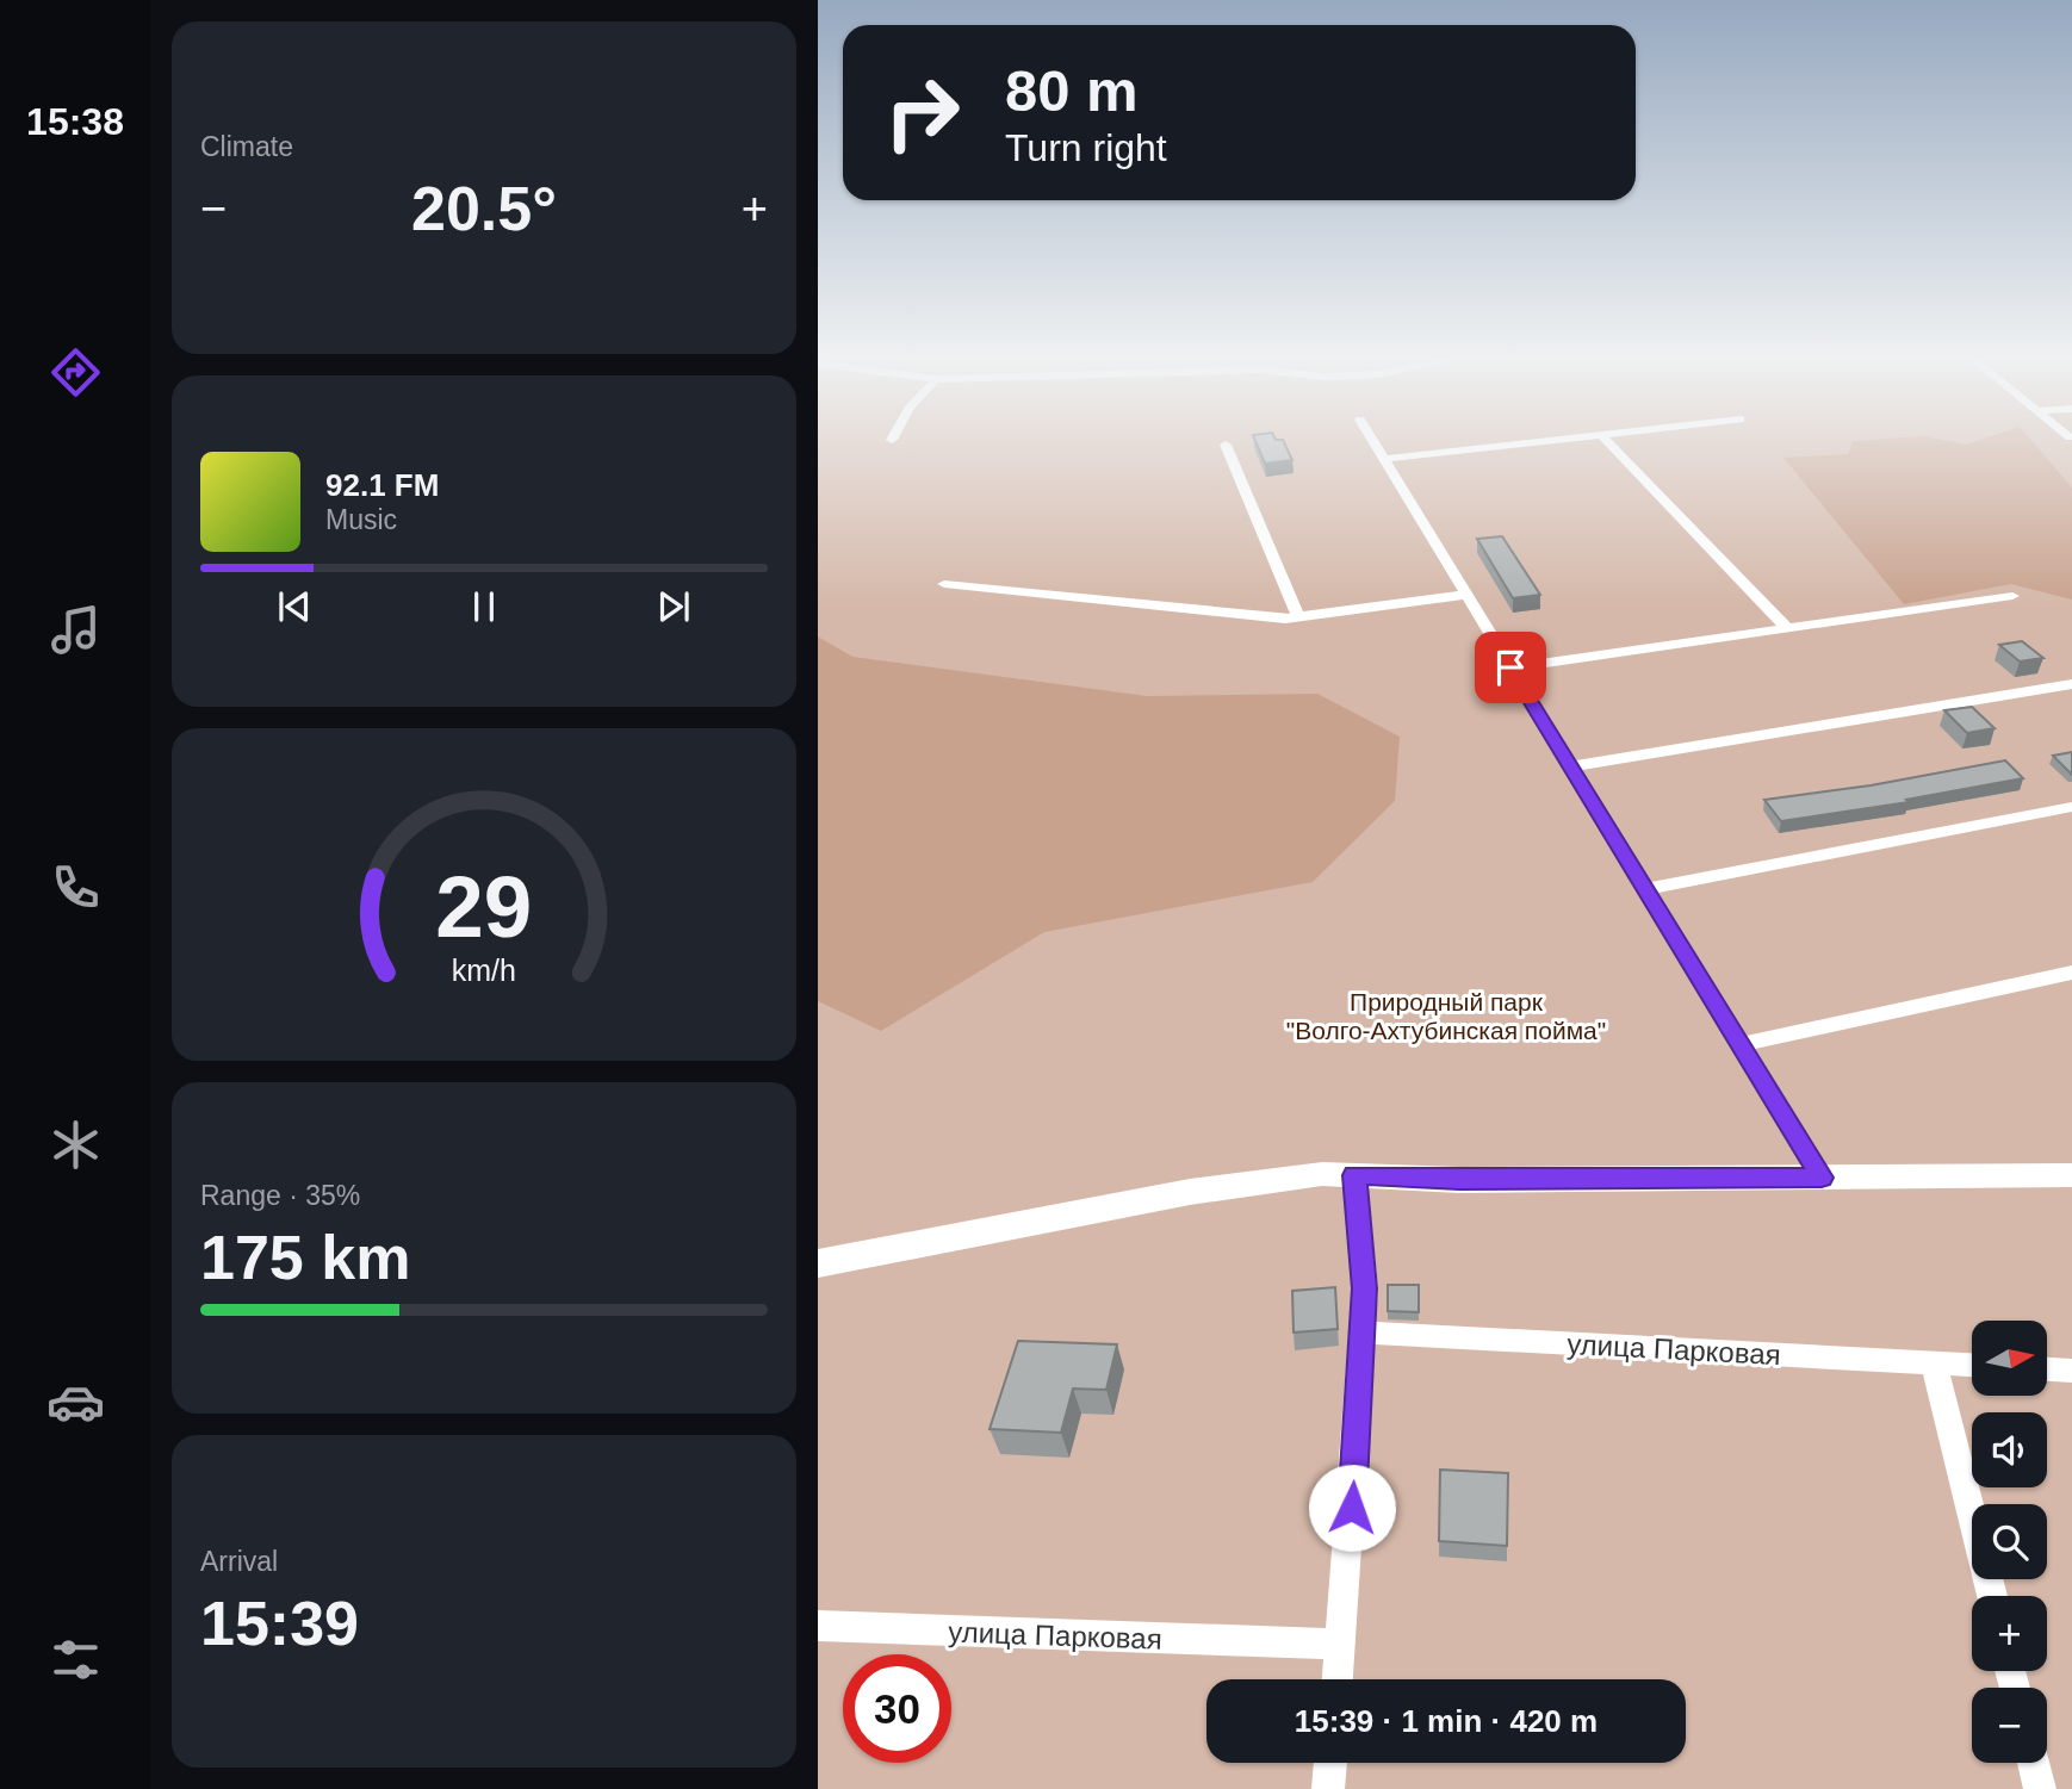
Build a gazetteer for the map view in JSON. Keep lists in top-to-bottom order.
{
  "streets": {
    "street": ["улица Парковая"]
  },
  "parks": ["Природный парк \"Волго-Ахтубинская пойма\""],
  "north": "right",
  "page": {
    "tabs": "15:38",
    "tile": [
      "Climate",
      ["Range · 35%", "175 km"],
      ["Arrival", "15:39"]
    ],
    "turn": ["80 m", "Turn right"],
    "heat": ["−", "20.5°", "+"],
    "song": ["92.1 FM", "Music"],
    "map_buttons": ["+", "−"],
    "limit": "30",
    "trip": "15:39 · 1 min · 420 m",
    "gauge": ["29", "km/h"]
  }
}
